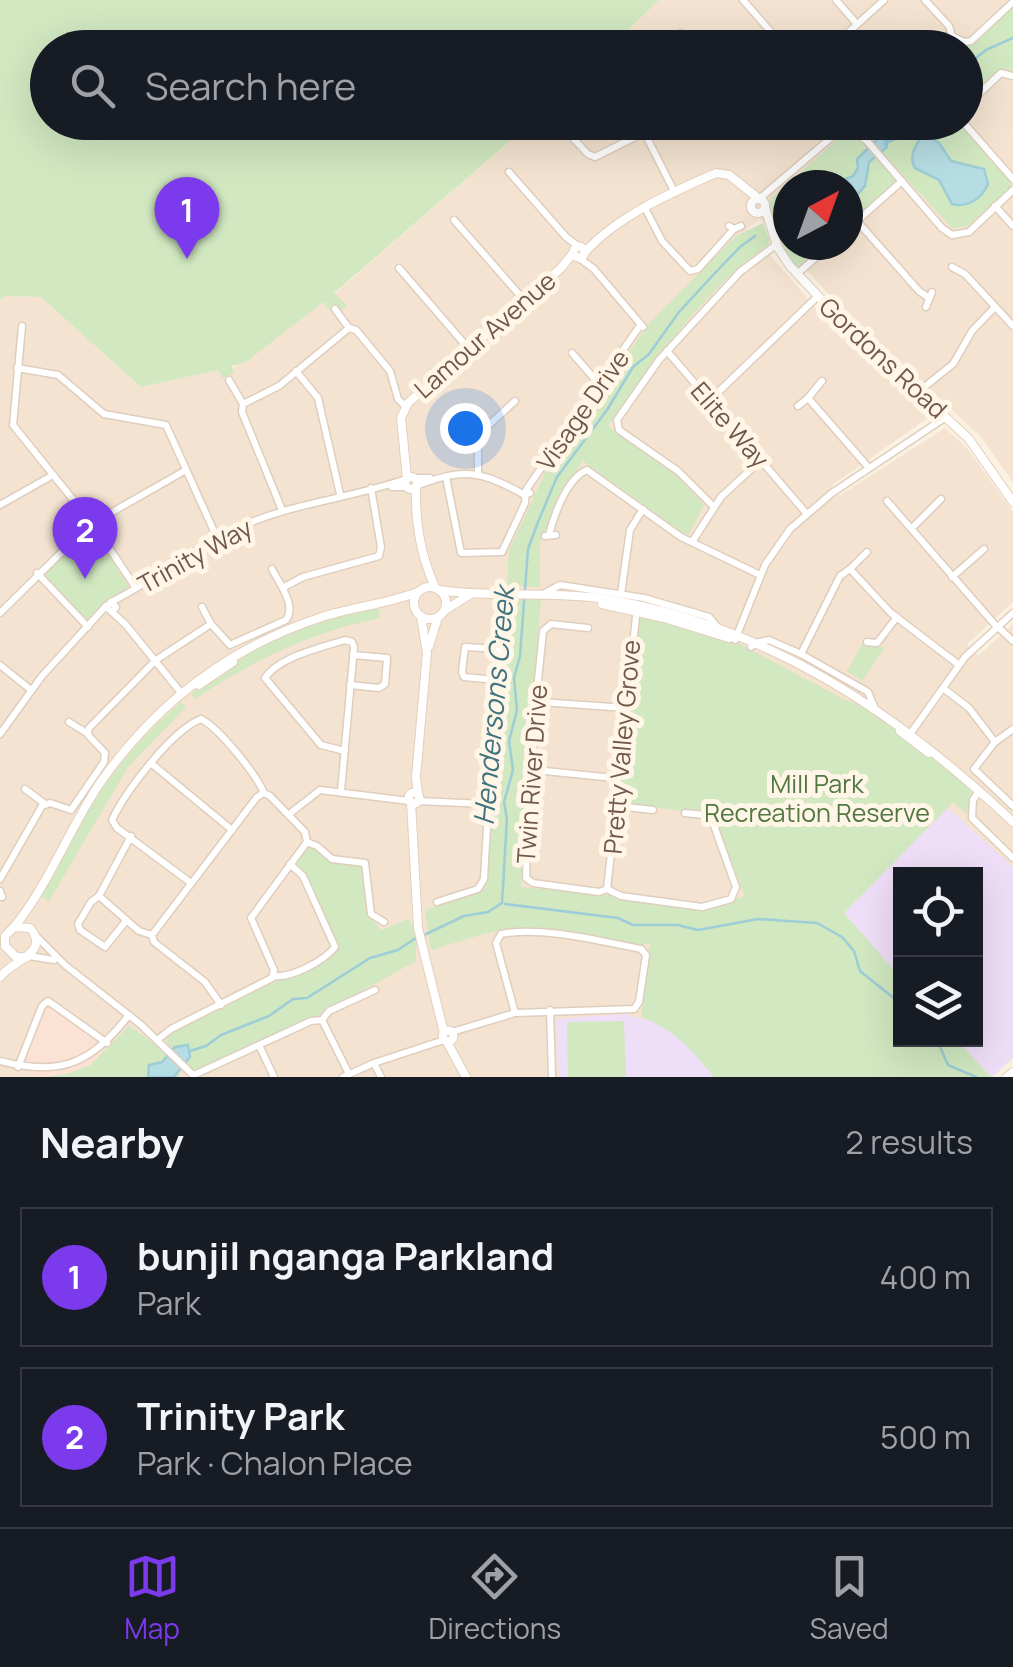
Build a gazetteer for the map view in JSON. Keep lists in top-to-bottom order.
{
  "streets": {
    "street": [
      "Lamour Avenue",
      "Gordons Road",
      "Visage Drive",
      "Elite Way",
      "Trinity Way",
      "Pretty Valley Grove",
      "Twin River Drive"
    ]
  },
  "crossings": [
    ["Lamour Avenue", "Gordons Road"],
    ["Lamour Avenue", "Visage Drive"],
    ["Pretty Valley Grove", "Twin River Drive"]
  ],
  "water": ["Hendersons Creek"],
  "parks": ["Mill Park Recreation Reserve"],
  "north": "top right",
  "page": {
    "search": "Search here",
    "pins": ["1", "2"],
    "heading": ["Nearby", "2 results"],
    "list": [
      {
        "mark": "1",
        "name": "bunjil nganga Parkland",
        "note": "Park",
        "value": "400 m"
      },
      {
        "mark": "2",
        "name": "Trinity Park",
        "note": "Park · Chalon Place",
        "value": "500 m"
      }
    ],
    "nav": ["Map", "Directions", "Saved"]
  }
}
